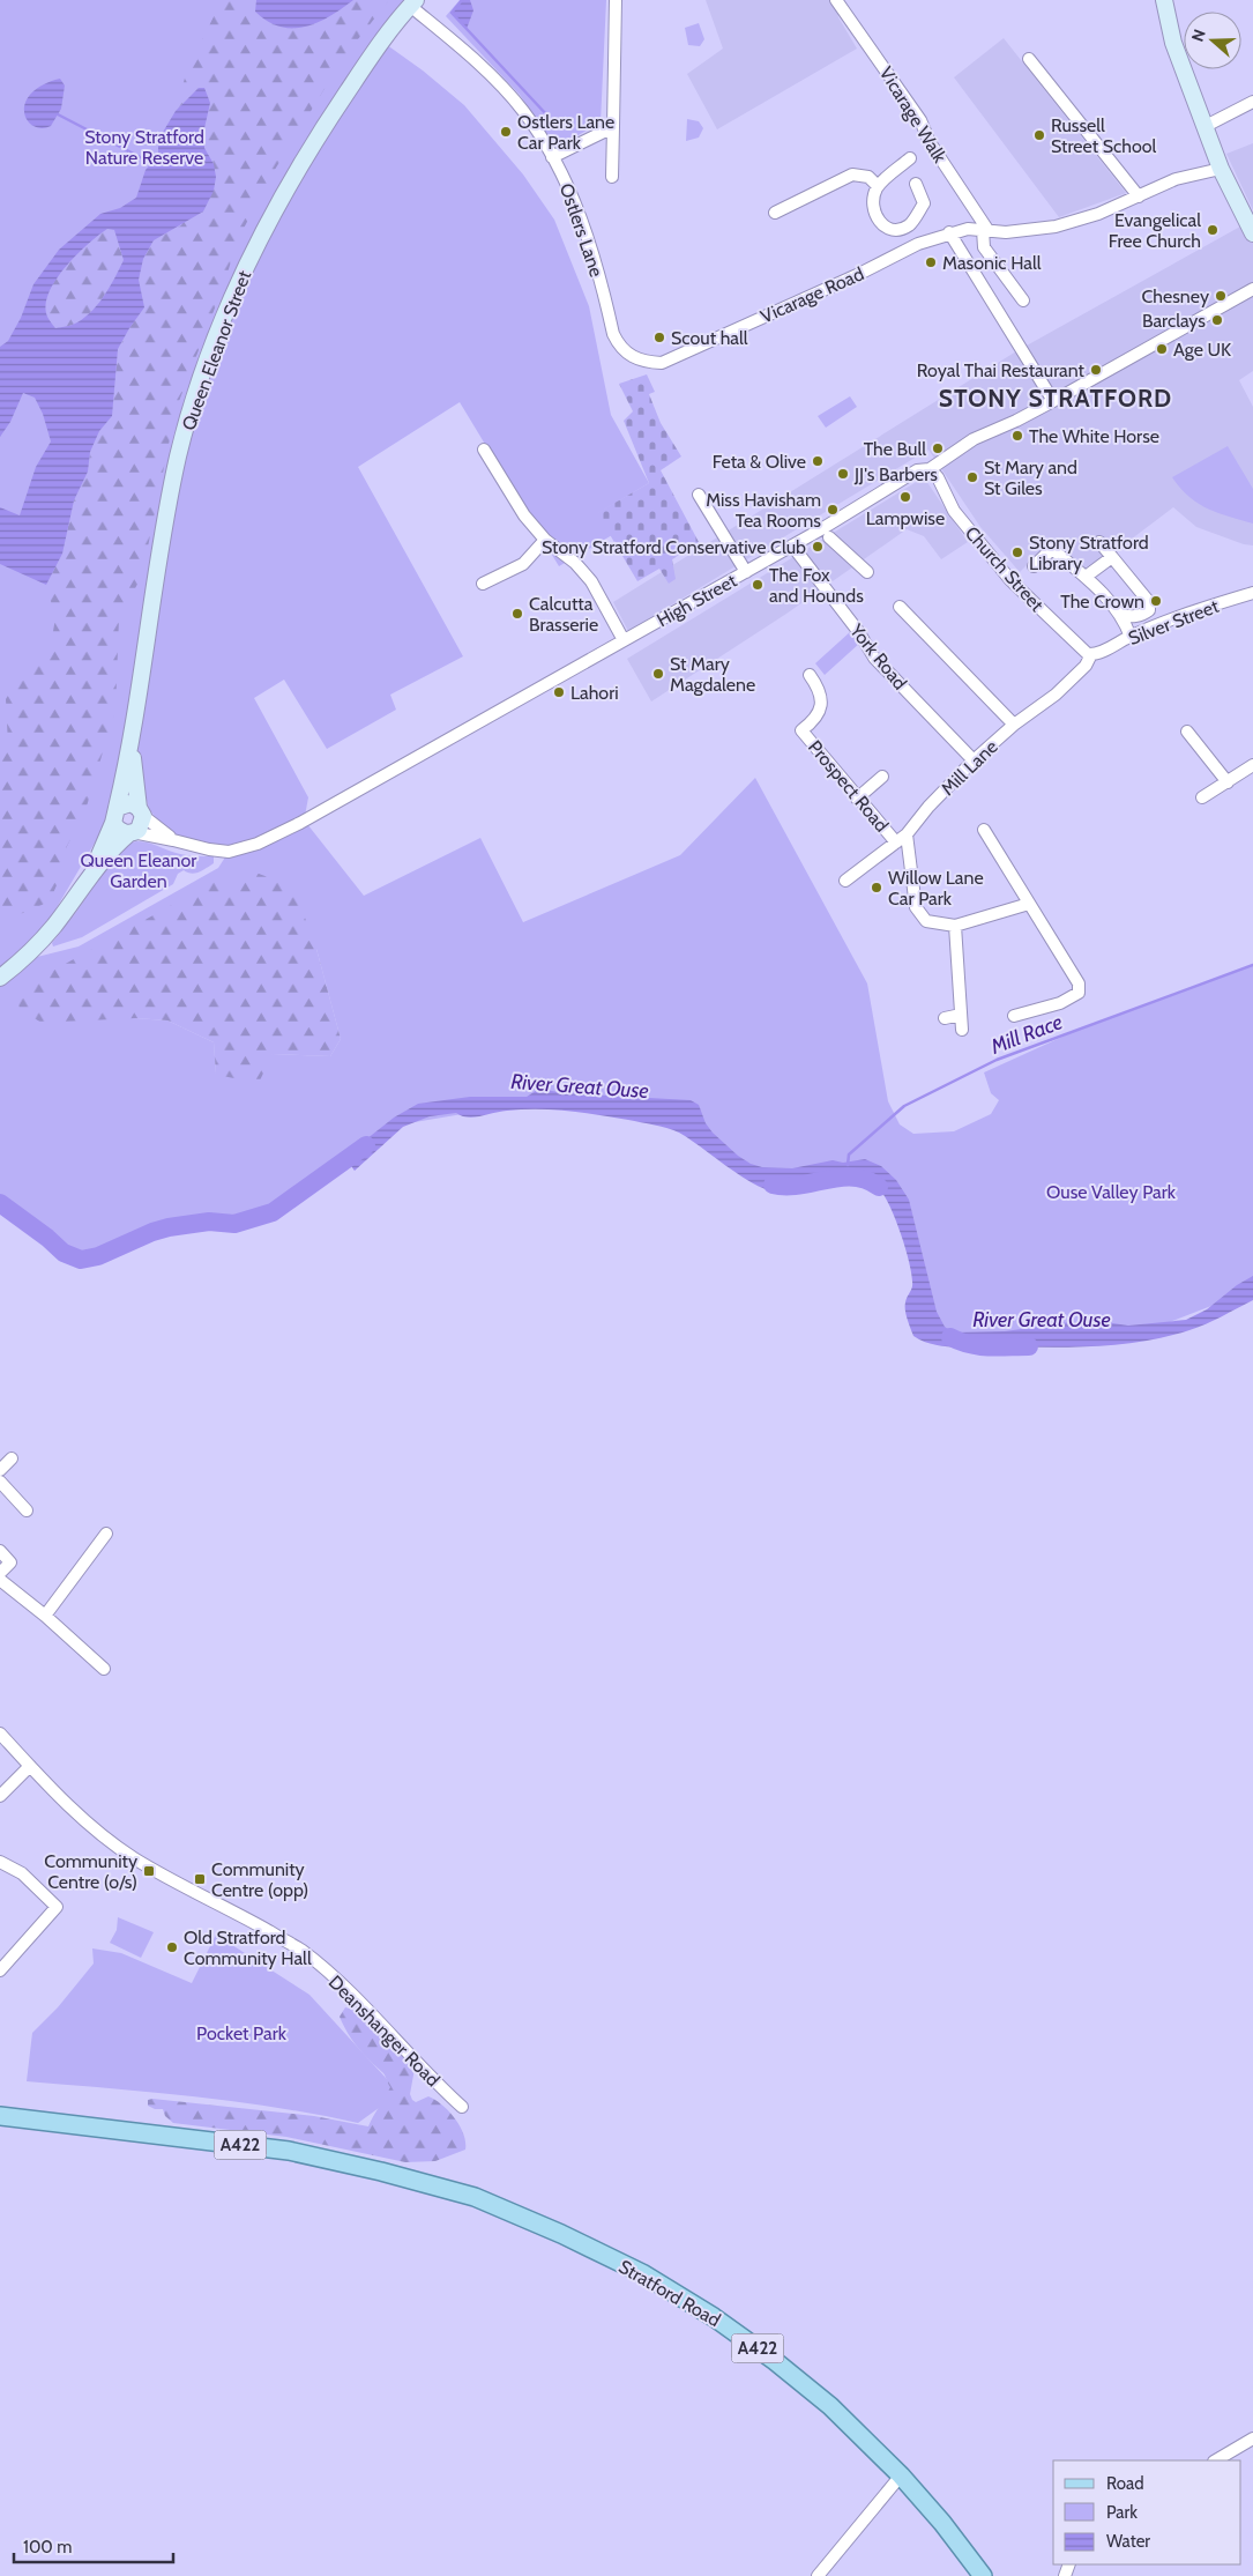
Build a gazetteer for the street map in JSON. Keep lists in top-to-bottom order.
{
  "streets": {
    "main road": ["A422", "Stratford Road"],
    "street": [
      "Vicarage Walk",
      "Ostlers Lane",
      "Vicarage Road",
      "Queen Eleanor Street",
      "Church Street",
      "High Street",
      "Silver Street",
      "York Road",
      "Mill Lane",
      "Prospect Road",
      "Deanshanger Road"
    ]
  },
  "crossings": [
    ["Vicarage Walk", "Vicarage Road"],
    ["Ostlers Lane", "Vicarage Road"],
    ["Ostlers Lane", "Queen Eleanor Street"],
    ["Queen Eleanor Street", "High Street"],
    ["Church Street", "High Street"],
    ["Church Street", "Silver Street"],
    ["Church Street", "Mill Lane"],
    ["High Street", "York Road"],
    ["Silver Street", "Mill Lane"],
    ["York Road", "Mill Lane"],
    ["Mill Lane", "Prospect Road"]
  ],
  "districts": ["STONY STRATFORD"],
  "water": ["Mill Race", "River Great Ouse"],
  "parks": [
    "Stony Stratford Nature Reserve",
    "Queen Eleanor Garden",
    "Ouse Valley Park",
    "Pocket Park"
  ],
  "places": {
    "other": [
      "Ostlers Lane Car Park",
      "Russell Street School",
      "Evangelical Free Church",
      "Masonic Hall",
      "Chesney",
      "Barclays",
      "Scout hall",
      "Age UK",
      "Royal Thai Restaurant",
      "The White Horse",
      "The Bull",
      "Feta & Olive",
      "JJ's Barbers",
      "St Mary and St Giles",
      "Lampwise",
      "Miss Havisham Tea Rooms",
      "Stony Stratford Conservative Club",
      "Stony Stratford Library",
      "The Fox and Hounds",
      "The Crown",
      "Calcutta Brasserie",
      "St Mary Magdalene",
      "Lahori",
      "Willow Lane Car Park",
      "Old Stratford Community Hall"
    ],
    "transit": ["Community Centre (o/s)", "Community Centre (opp)"]
  },
  "legend": ["Road", "Park", "Water"],
  "scale_bar": "100 m",
  "north": "left"
}
